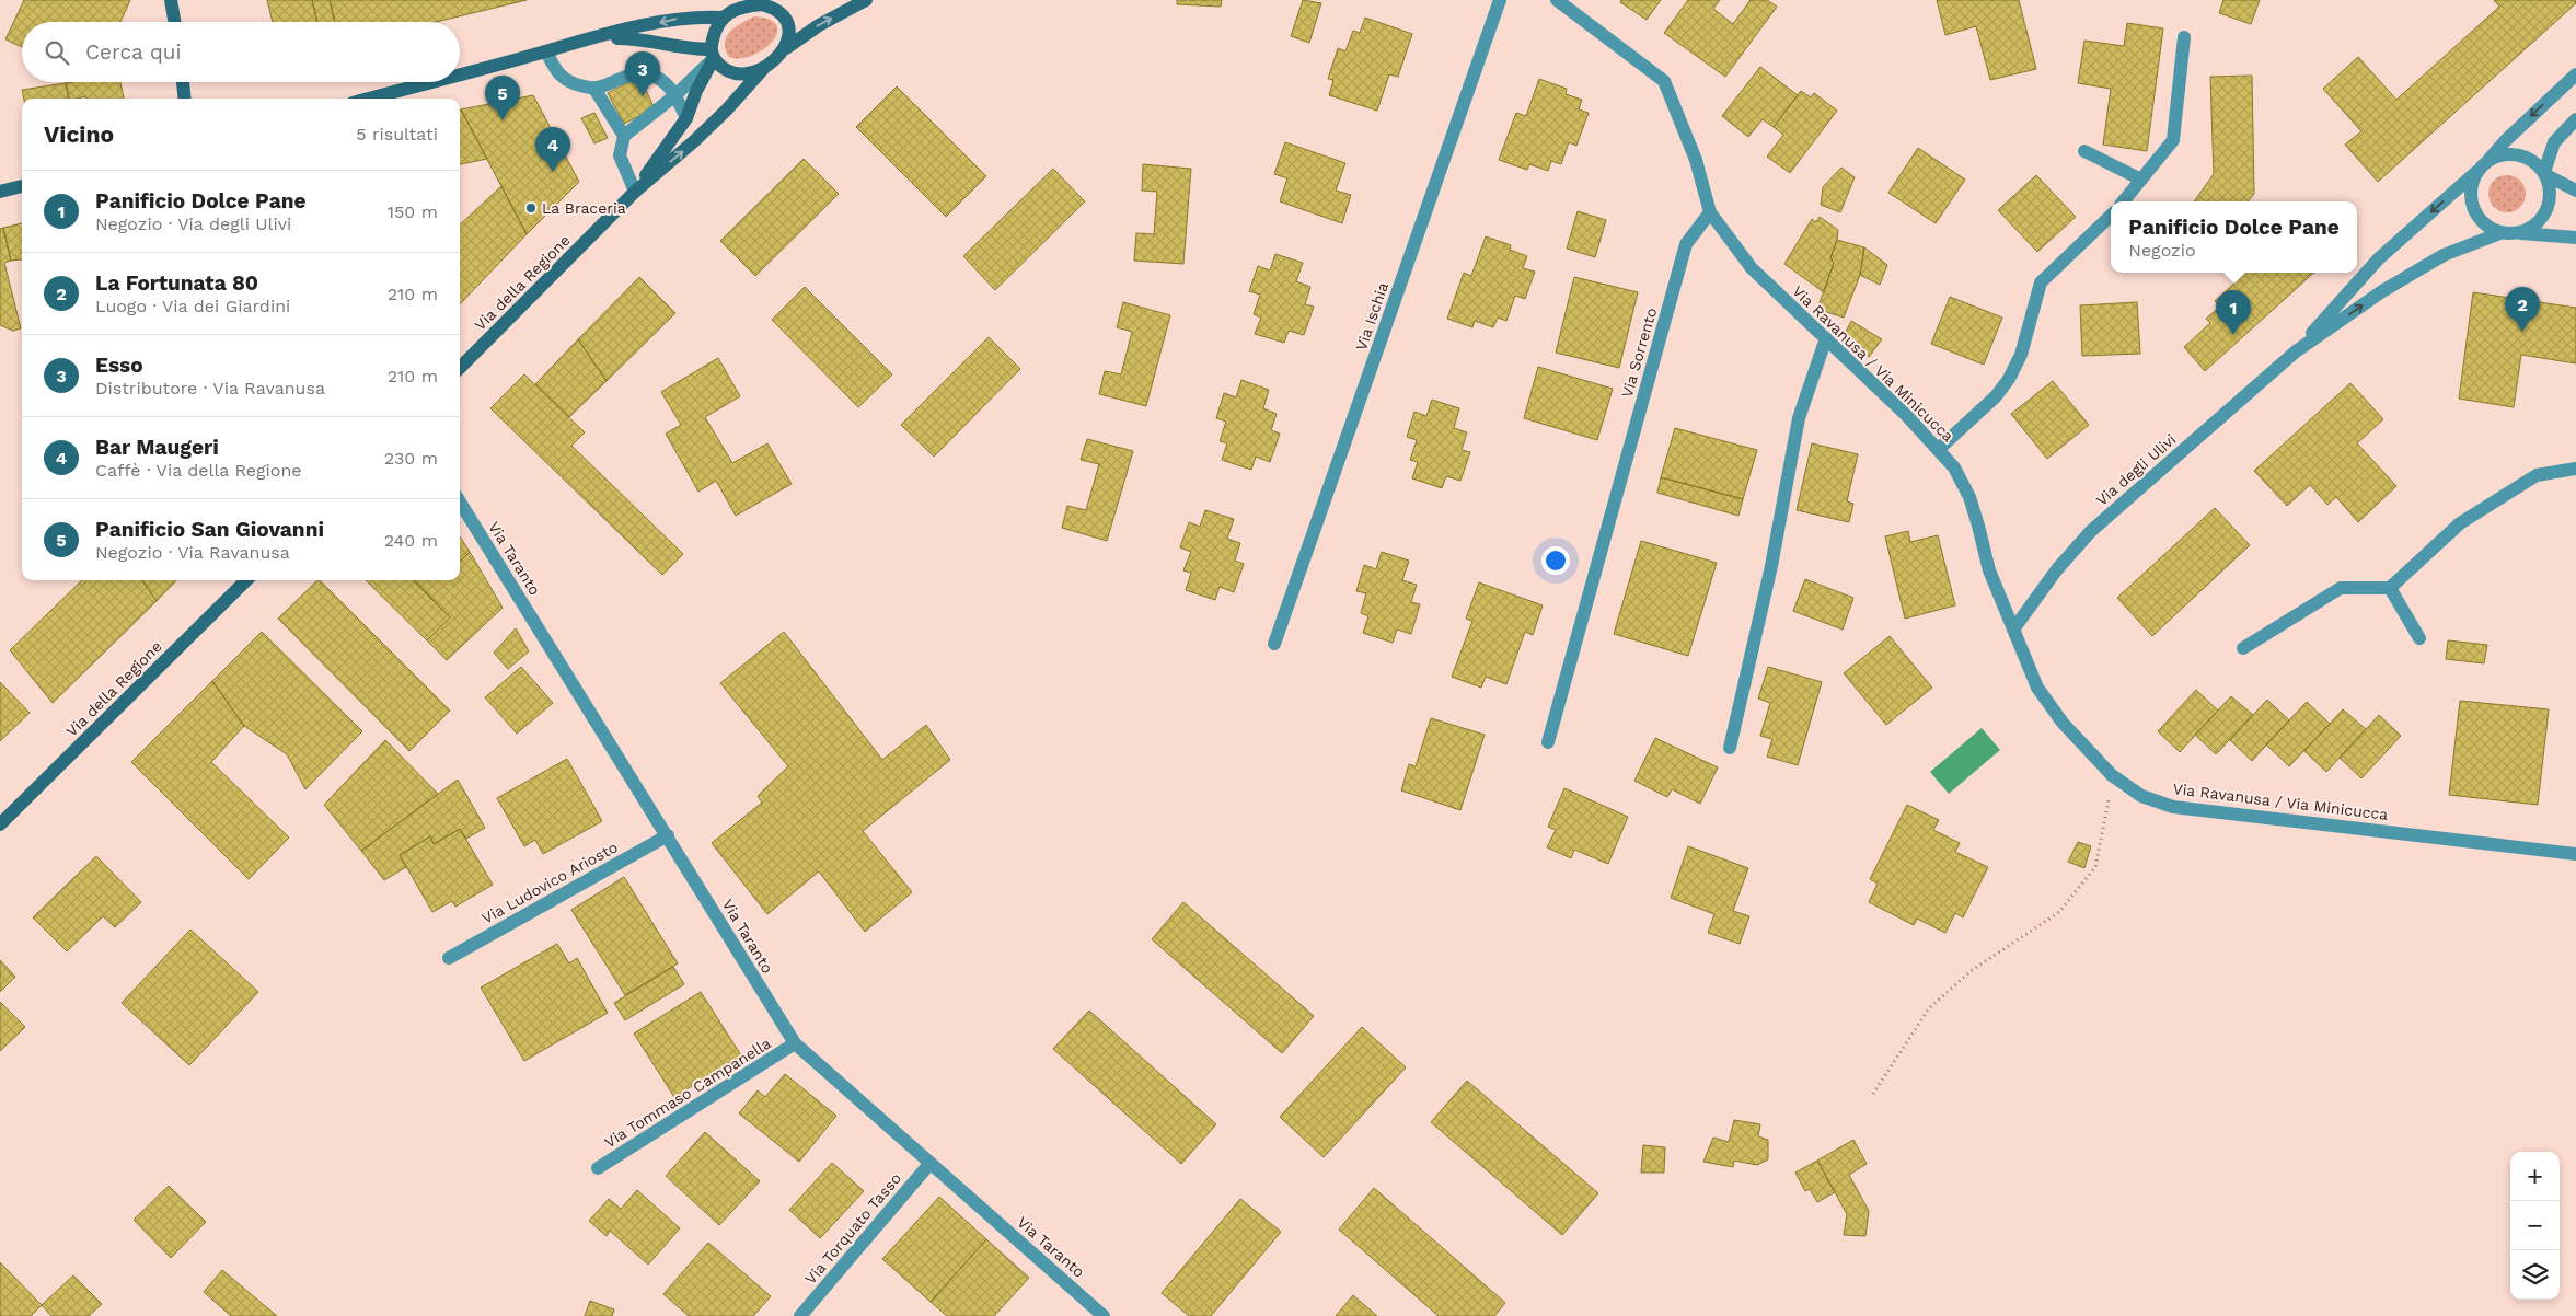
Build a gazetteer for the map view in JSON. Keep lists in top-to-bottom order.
{
  "streets": {
    "main road": ["Via della Regione"],
    "street": [
      "Via Ischia",
      "Via Sorrento",
      "Via Ravanusa / Via Minicucca",
      "Via degli Ulivi",
      "Via Taranto",
      "Via Ludovico Ariosto",
      "Via Tommaso Campanella",
      "Via Torquato Tasso"
    ]
  },
  "crossings": [
    ["Via Sorrento", "Via Ravanusa / Via Minicucca"],
    ["Via Ravanusa / Via Minicucca", "Via degli Ulivi"],
    ["Via Taranto", "Via Ludovico Ariosto"],
    ["Via Taranto", "Via Tommaso Campanella"],
    ["Via Taranto", "Via Torquato Tasso"]
  ],
  "places": ["La Braceria"],
  "page": {
    "search": "Cerca qui",
    "pins": [
      "3",
      "5",
      "4",
      "2",
      "1"
    ],
    "heading": ["Vicino", "5 risultati"],
    "list": [
      {
        "mark": "1",
        "name": "Panificio Dolce Pane",
        "note": "Negozio · Via degli Ulivi",
        "value": "150 m"
      },
      {
        "mark": "2",
        "name": "La Fortunata 80",
        "note": "Luogo · Via dei Giardini",
        "value": "210 m"
      },
      {
        "mark": "3",
        "name": "Esso",
        "note": "Distributore · Via Ravanusa",
        "value": "210 m"
      },
      {
        "mark": "4",
        "name": "Bar Maugeri",
        "note": "Caffè · Via della Regione",
        "value": "230 m"
      },
      {
        "mark": "5",
        "name": "Panificio San Giovanni",
        "note": "Negozio · Via Ravanusa",
        "value": "240 m"
      }
    ],
    "popup": ["Panificio Dolce Pane", "Negozio"],
    "map_buttons": ["+", "−"]
  }
}
